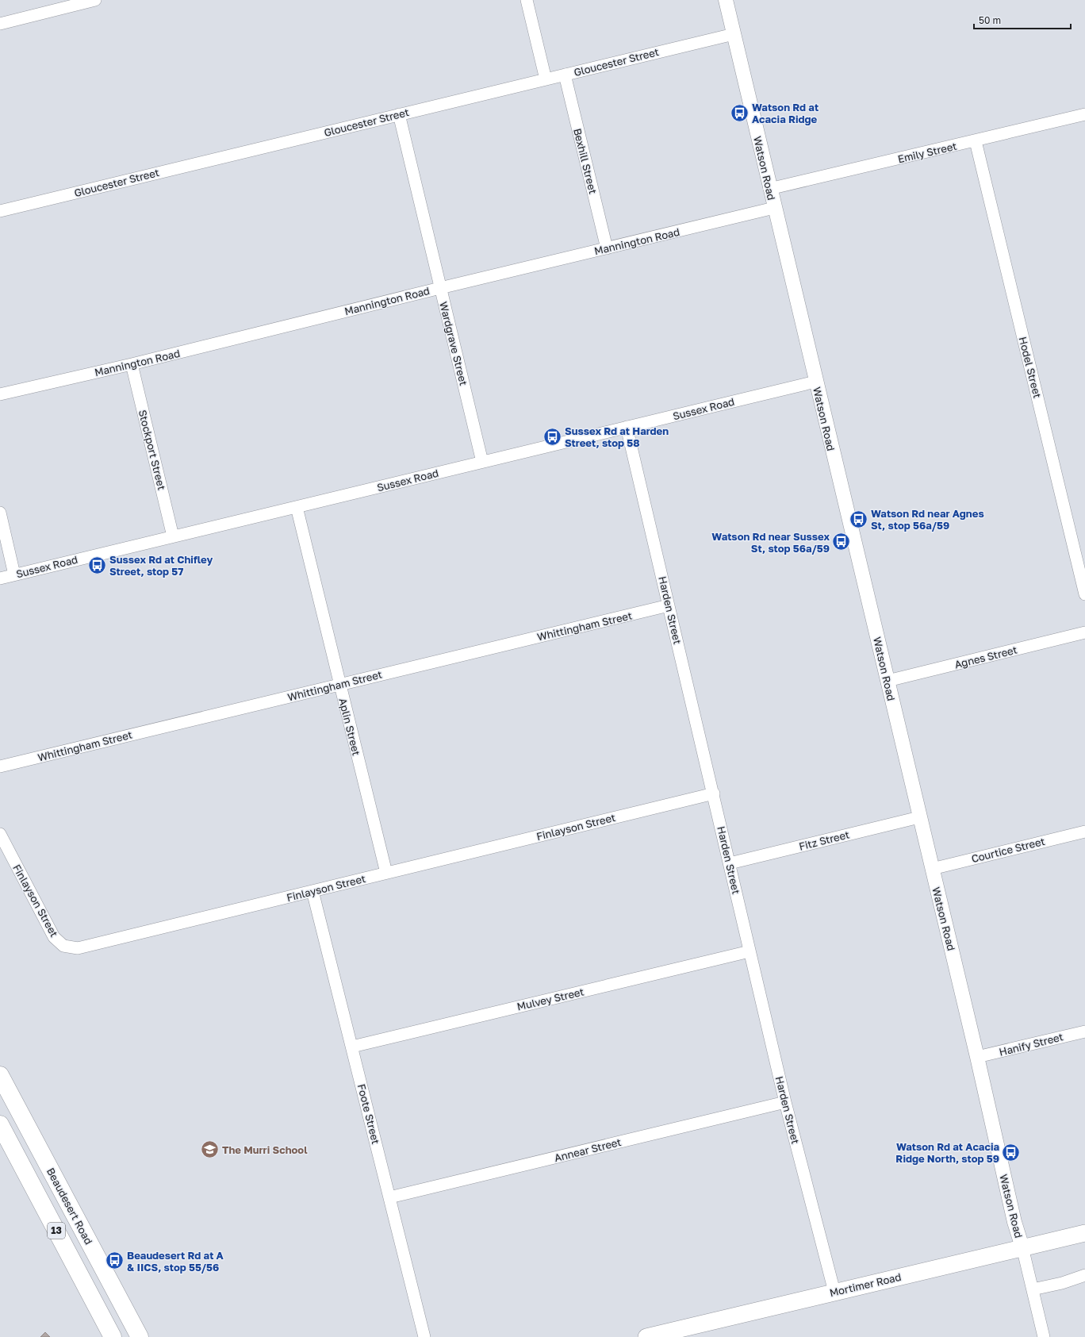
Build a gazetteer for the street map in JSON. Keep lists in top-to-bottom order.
{
  "streets": {
    "highway": ["Beaudesert Road", "13"],
    "main road": ["Mortimer Road"],
    "street": [
      "Gloucester Street",
      "Emily Street",
      "Bexhill Street",
      "Watson Road",
      "Mannington Road",
      "Wardgrave Street",
      "Hodel Street",
      "Sussex Road",
      "Stockport Street",
      "Harden Street",
      "Whittingham Street",
      "Agnes Street",
      "Aplin Street",
      "Finlayson Street",
      "Fitz Street",
      "Courtice Street",
      "Mulvey Street",
      "Hanify Street",
      "Foote Street",
      "Annear Street"
    ]
  },
  "crossings": [
    ["Gloucester Street", "Bexhill Street"],
    ["Gloucester Street", "Watson Road"],
    ["Gloucester Street", "Wardgrave Street"],
    ["Emily Street", "Watson Road"],
    ["Emily Street", "Hodel Street"],
    ["Bexhill Street", "Mannington Road"],
    ["Watson Road", "Mannington Road"],
    ["Watson Road", "Sussex Road"],
    ["Watson Road", "Agnes Street"],
    ["Watson Road", "Fitz Street"],
    ["Watson Road", "Courtice Street"],
    ["Watson Road", "Hanify Street"],
    ["Watson Road", "Mortimer Road"],
    ["Mannington Road", "Wardgrave Street"],
    ["Mannington Road", "Stockport Street"],
    ["Wardgrave Street", "Sussex Road"],
    ["Sussex Road", "Stockport Street"],
    ["Sussex Road", "Harden Street"],
    ["Sussex Road", "Aplin Street"],
    ["Harden Street", "Whittingham Street"],
    ["Harden Street", "Finlayson Street"],
    ["Harden Street", "Fitz Street"],
    ["Harden Street", "Mulvey Street"],
    ["Harden Street", "Annear Street"],
    ["Harden Street", "Mortimer Road"],
    ["Whittingham Street", "Aplin Street"],
    ["Aplin Street", "Finlayson Street"],
    ["Finlayson Street", "Foote Street"],
    ["Mulvey Street", "Foote Street"],
    ["Foote Street", "Annear Street"]
  ],
  "places": {
    "bus stop": [
      "Watson Rd at Acacia Ridge",
      "Sussex Rd at Harden Street, stop 58",
      "Watson Rd near Agnes St, stop 56a/59",
      "Watson Rd near Sussex St, stop 56a/59",
      "Sussex Rd at Chifley Street, stop 57",
      "Watson Rd at Acacia Ridge North, stop 59",
      "Beaudesert Rd at A & IICS, stop 55/56"
    ],
    "school or university": ["The Murri School"]
  },
  "scale_bar": "50 m"
}
